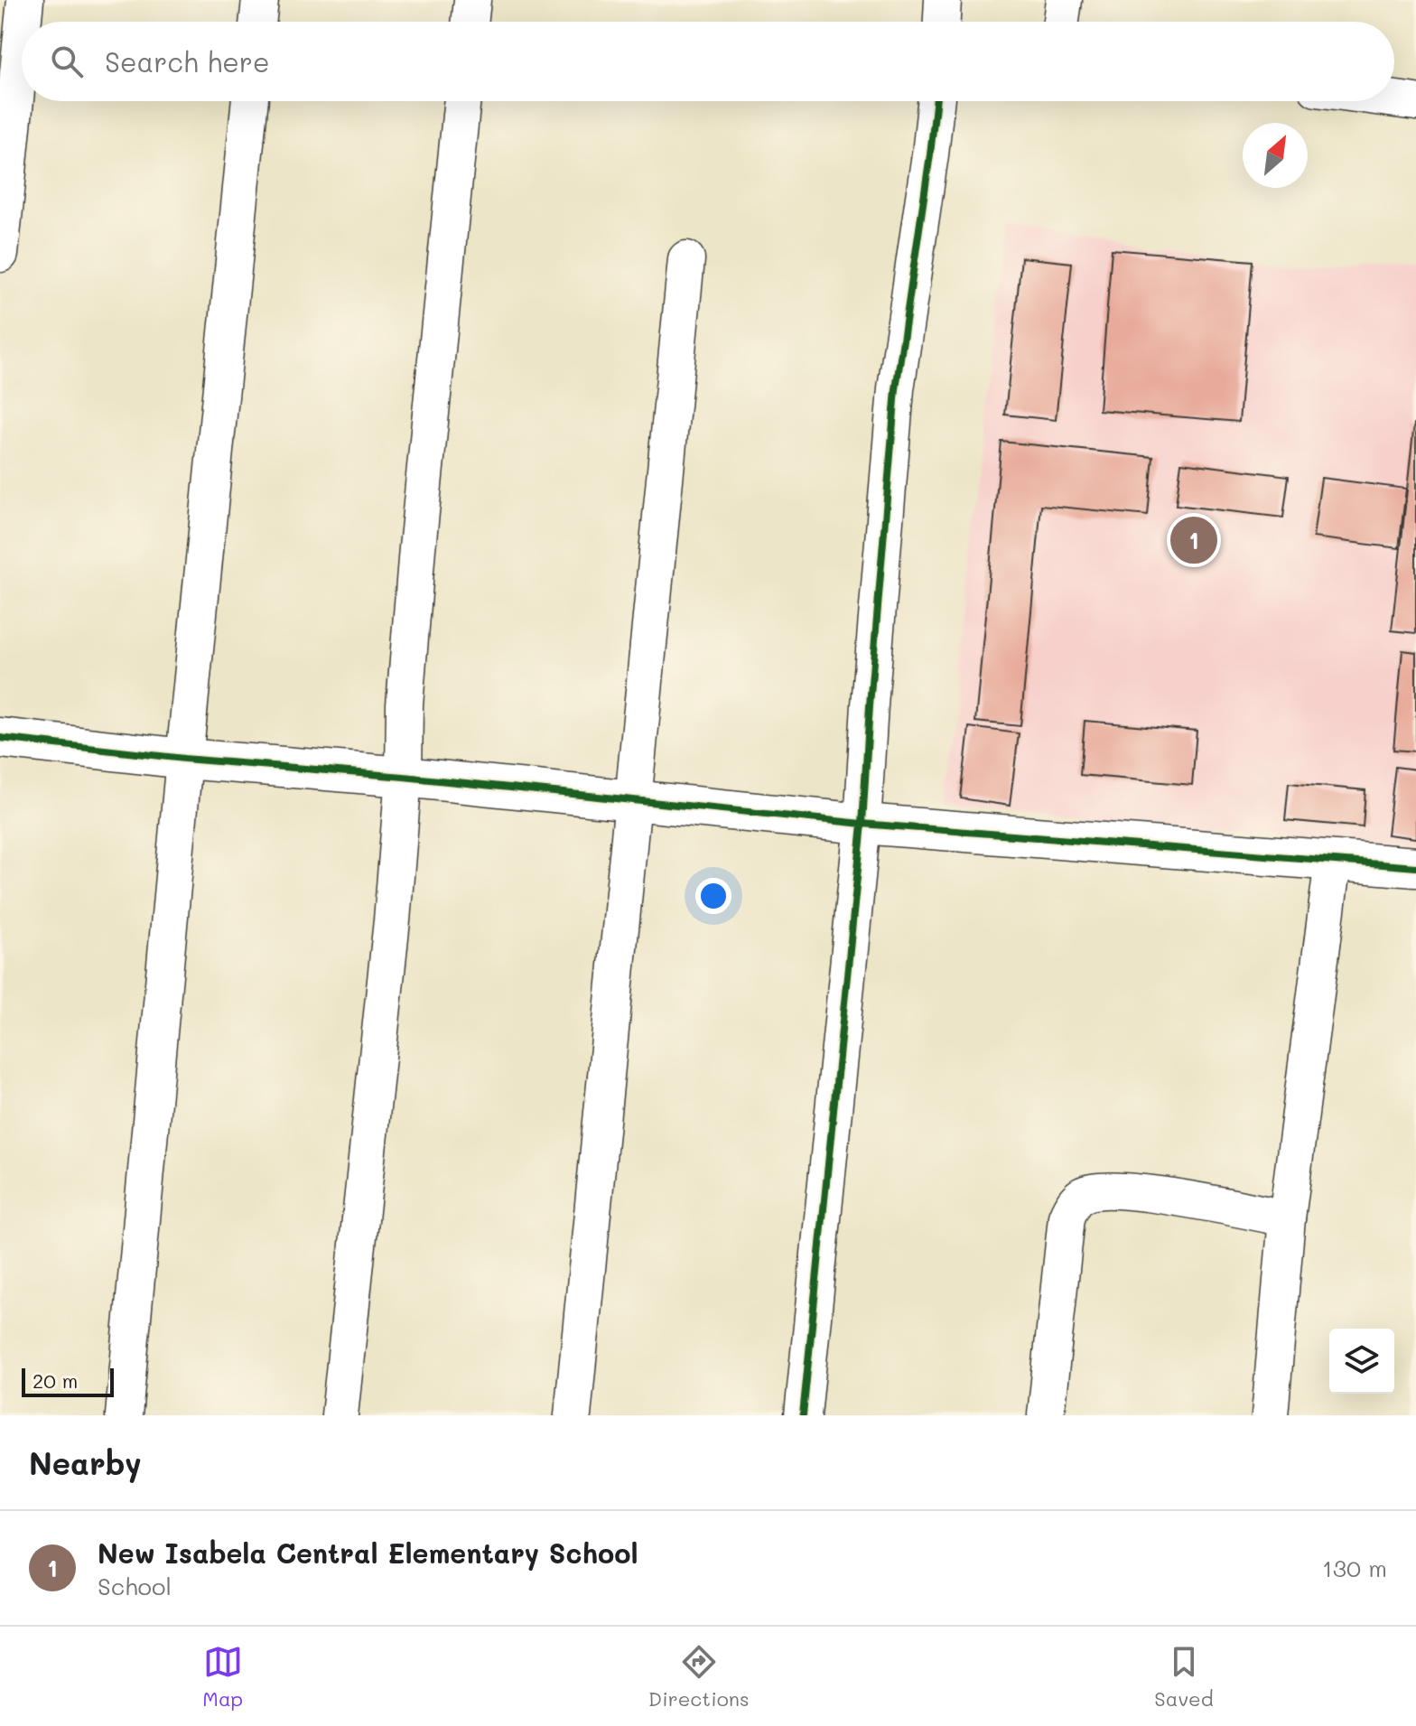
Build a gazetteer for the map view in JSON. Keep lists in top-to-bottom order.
{
  "scale_bar": "20 m",
  "north": "top right",
  "page": {
    "search": "Search here",
    "pins": "1",
    "scale": "20 m",
    "heading": "Nearby",
    "list": [
      {
        "mark": "1",
        "name": "New Isabela Central Elementary School",
        "note": "School",
        "value": "130 m"
      }
    ],
    "nav": ["Map", "Directions", "Saved"]
  }
}
